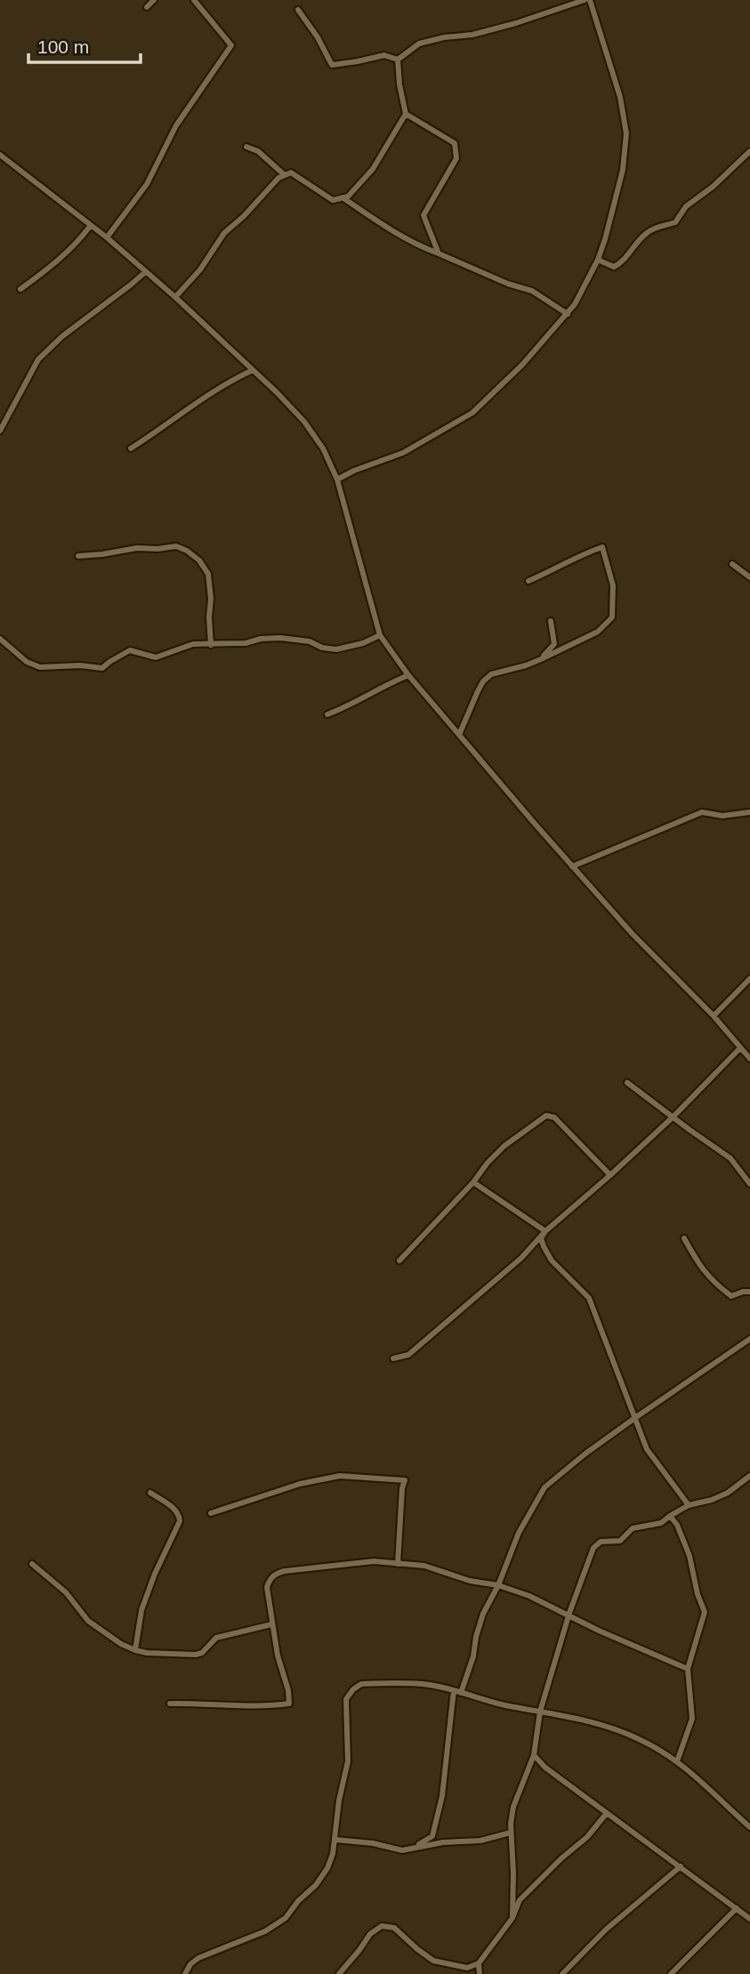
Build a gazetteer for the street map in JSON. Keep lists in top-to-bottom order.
{
  "scale_bar": "100 m"
}
